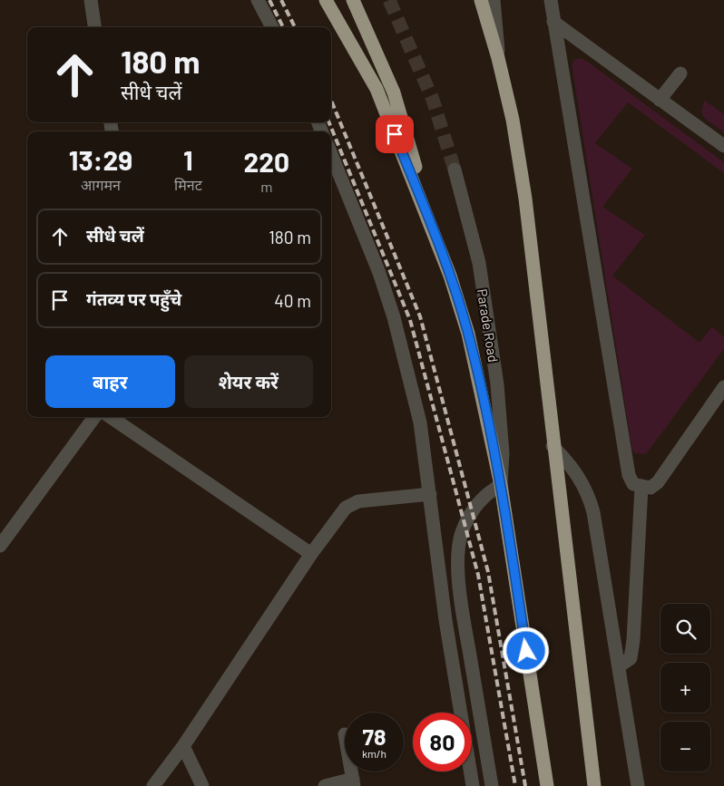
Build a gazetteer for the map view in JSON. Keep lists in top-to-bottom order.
{
  "streets": {
    "street": ["Parade Road"]
  },
  "page": {
    "turn": ["180 m", "सीधे चलें"],
    "eta": [
      "13:29",
      "आगमन",
      "1",
      "मिनट",
      "220",
      "m"
    ],
    "list": [
      {
        "name": "सीधे चलें",
        "value": "180 m"
      },
      {
        "name": "गंतव्य पर पहुँचे",
        "value": "40 m"
      }
    ],
    "buttons": ["बाहर", "शेयर करें"],
    "map_buttons": ["+", "−"],
    "speed": "78 km/h",
    "limit": "80"
  }
}
